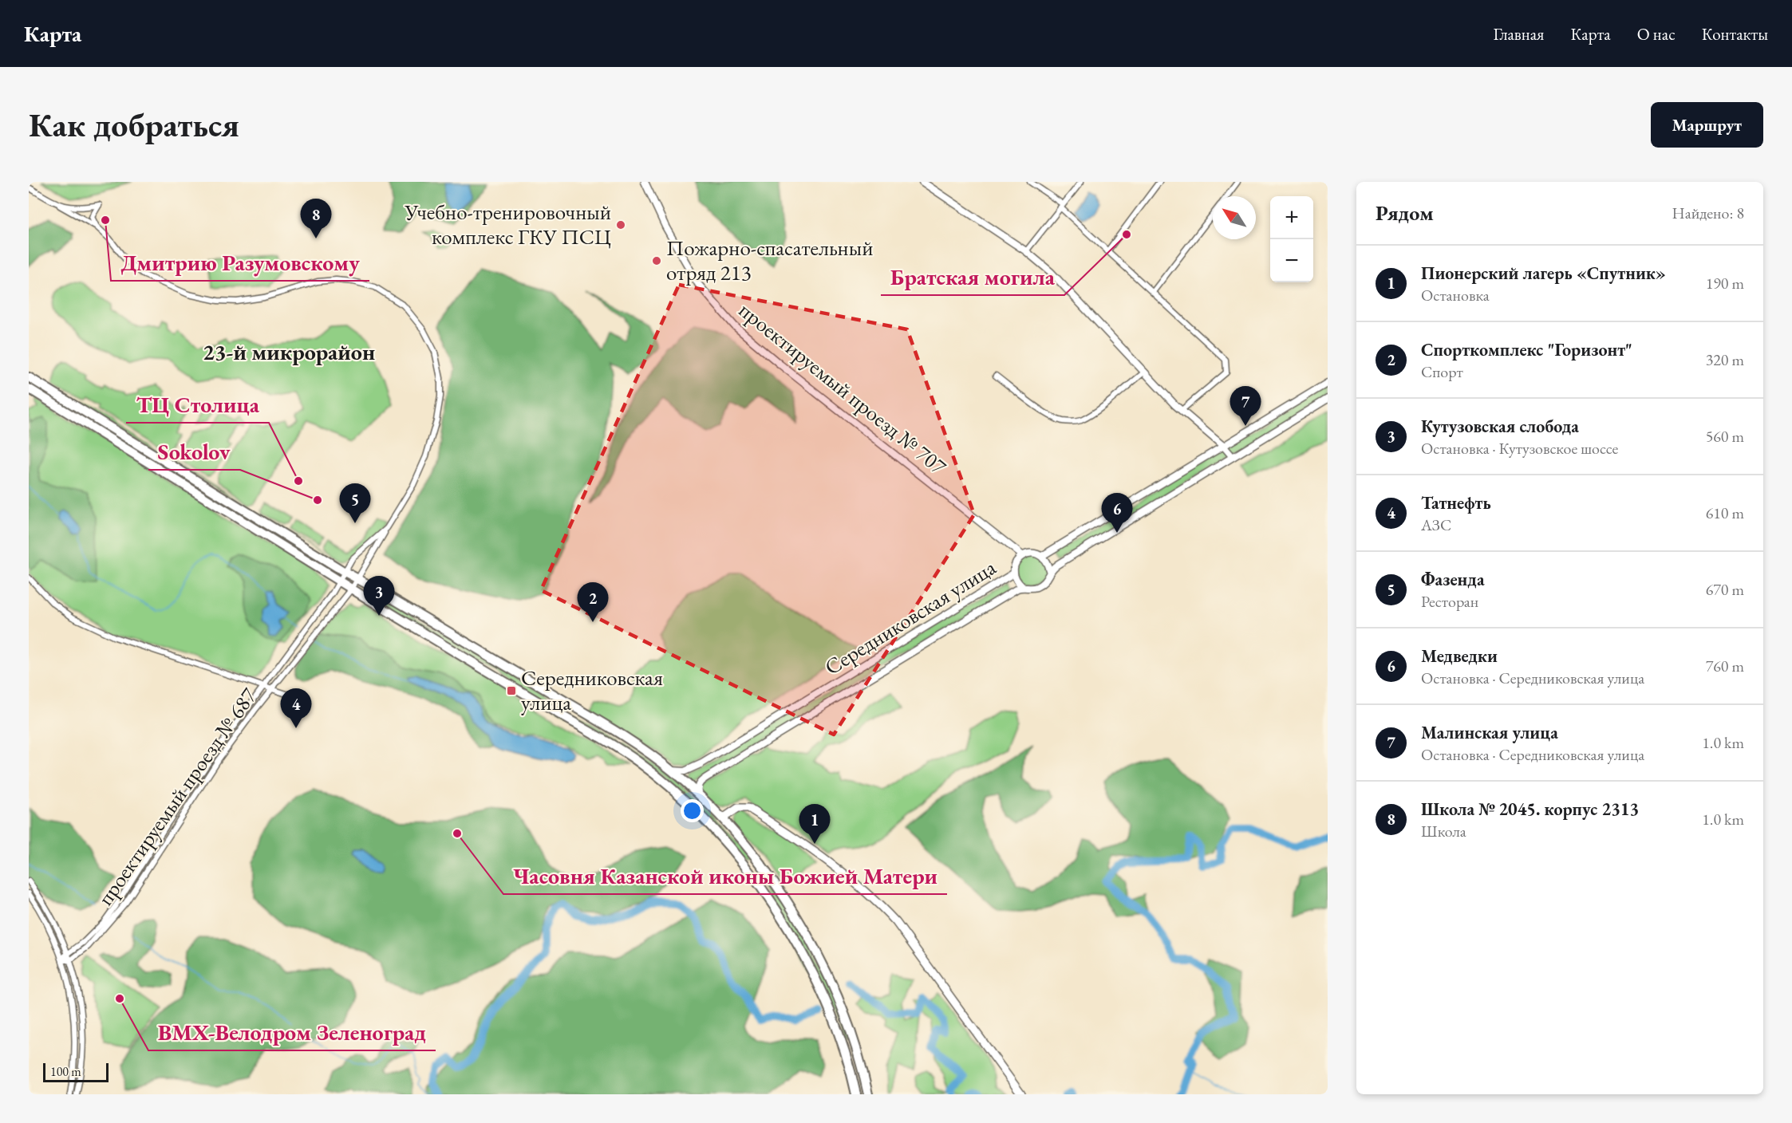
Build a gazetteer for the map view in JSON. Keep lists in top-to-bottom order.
{
  "streets": {
    "street": ["проектируемый проезд № 707", "Середниковская улица", "проектируемый проезд № 687"]
  },
  "crossings": [
    ["проектируемый проезд № 707", "Середниковская улица"]
  ],
  "districts": ["23-й микрорайон"],
  "places": {
    "other": [
      "Дмитрию Разумовскому",
      "Учебно-тренировочный комплекс ГКУ ПСЦ",
      "Братская могила",
      "Пожарно-спасательный отряд 213",
      "ТЦ Столица",
      "Sokolov",
      "Часовня Казанской иконы Божией Матери",
      "BMX-Велодром Зеленоград"
    ],
    "transit": ["Середниковская улица"]
  },
  "scale_bar": "100 m",
  "north": "top left",
  "page": {
    "header": "Карта",
    "nav": [
      "Главная",
      "Карта",
      "О нас",
      "Контакты"
    ],
    "buttons": "Маршрут",
    "title": "Как добраться",
    "heading": ["Рядом", "Найдено: 8"],
    "map_buttons": ["+", "−"],
    "pins": [
      "8",
      "7",
      "5",
      "6",
      "3",
      "2",
      "4",
      "1"
    ],
    "list": [
      {
        "mark": "1",
        "name": "Пионерский лагерь «Спутник»",
        "note": "Остановка",
        "value": "190 m"
      },
      {
        "mark": "2",
        "name": "Спорткомплекс \"Горизонт\"",
        "note": "Спорт",
        "value": "320 m"
      },
      {
        "mark": "3",
        "name": "Кутузовская слобода",
        "note": "Остановка · Кутузовское шоссе",
        "value": "560 m"
      },
      {
        "mark": "4",
        "name": "Татнефть",
        "note": "АЗС",
        "value": "610 m"
      },
      {
        "mark": "5",
        "name": "Фазенда",
        "note": "Ресторан",
        "value": "670 m"
      },
      {
        "mark": "6",
        "name": "Медведки",
        "note": "Остановка · Середниковская улица",
        "value": "760 m"
      },
      {
        "mark": "7",
        "name": "Малинская улица",
        "note": "Остановка · Середниковская улица",
        "value": "1.0 km"
      },
      {
        "mark": "8",
        "name": "Школа № 2045. корпус 2313",
        "note": "Школа",
        "value": "1.0 km"
      }
    ],
    "scale": "100 m"
  }
}
